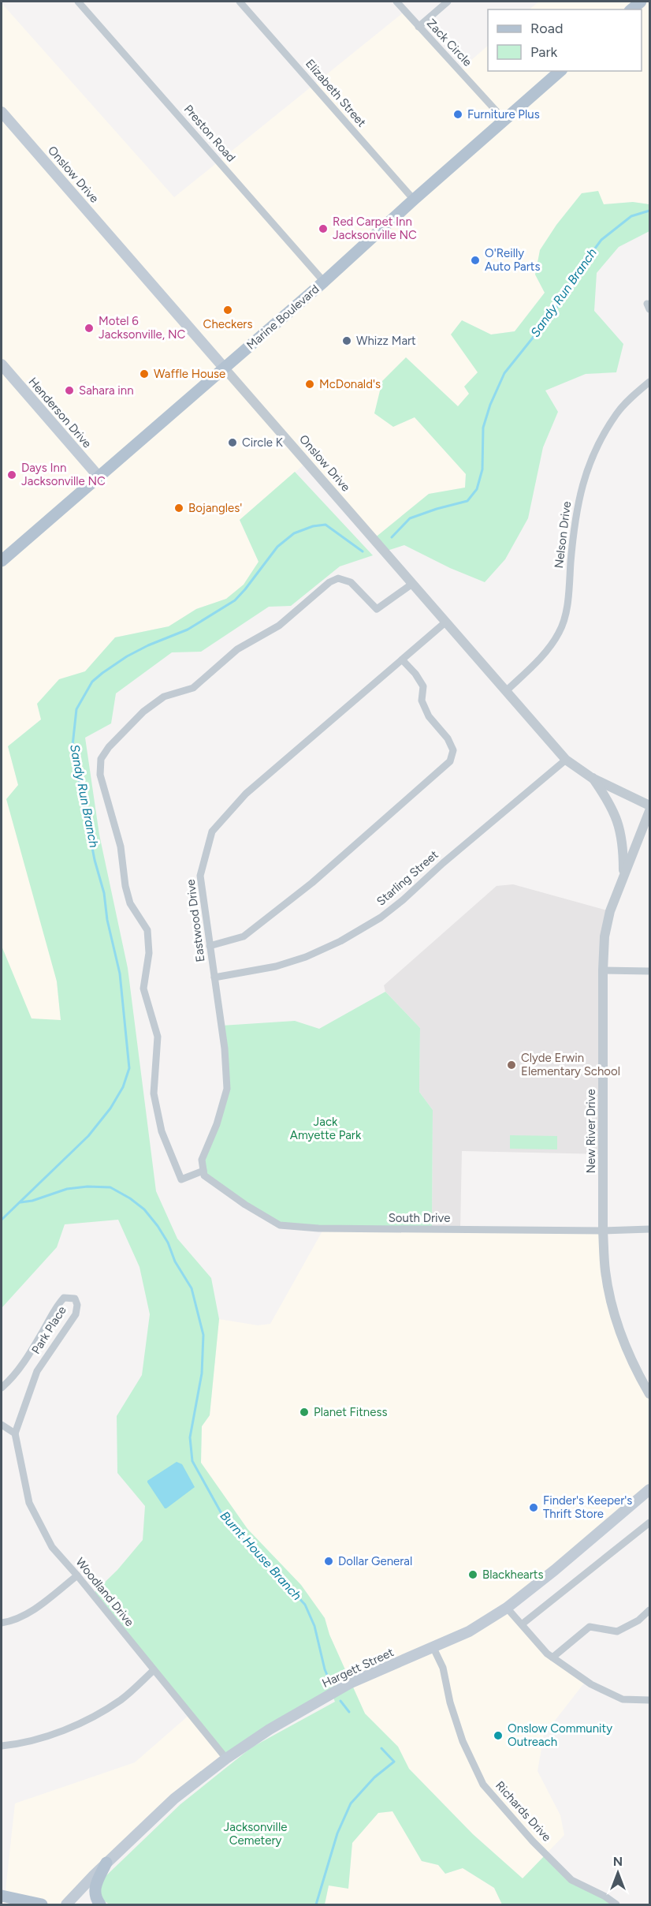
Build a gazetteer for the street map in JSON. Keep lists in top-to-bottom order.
{
  "streets": {
    "main road": [
      "Onslow Drive",
      "Marine Boulevard",
      "Henderson Drive",
      "Hargett Street"
    ],
    "street": [
      "Zack Circle",
      "Elizabeth Street",
      "Preston Road",
      "Nelson Drive",
      "Starling Street",
      "Eastwood Drive",
      "New River Drive",
      "South Drive",
      "Park Place",
      "Woodland Drive",
      "Richards Drive"
    ]
  },
  "crossings": [
    ["Zack Circle", "Marine Boulevard"],
    ["Elizabeth Street", "Marine Boulevard"],
    ["Preston Road", "Marine Boulevard"],
    ["Onslow Drive", "Marine Boulevard"],
    ["Onslow Drive", "Nelson Drive"],
    ["Onslow Drive", "Starling Street"],
    ["Onslow Drive", "Eastwood Drive"],
    ["Marine Boulevard", "Henderson Drive"],
    ["Starling Street", "Eastwood Drive"],
    ["Eastwood Drive", "South Drive"],
    ["New River Drive", "South Drive"],
    ["Park Place", "Woodland Drive"],
    ["Woodland Drive", "Hargett Street"],
    ["Hargett Street", "Richards Drive"]
  ],
  "water": ["Sandy Run Branch", "Burnt House Branch"],
  "parks": ["Jack Amyette Park", "Jacksonville Cemetery"],
  "places": [
    "Furniture Plus",
    "Red Carpet Inn Jacksonville NC",
    "O'Reilly Auto Parts",
    "Checkers",
    "Motel 6 Jacksonville, NC",
    "Whizz Mart",
    "Waffle House",
    "McDonald's",
    "Sahara inn",
    "Circle K",
    "Days Inn Jacksonville NC",
    "Bojangles'",
    "Clyde Erwin Elementary School",
    "Planet Fitness",
    "Finder's Keeper's Thrift Store",
    "Dollar General",
    "Blackhearts",
    "Onslow Community Outreach"
  ],
  "legend": ["Road", "Park"],
  "north": "top"
}
